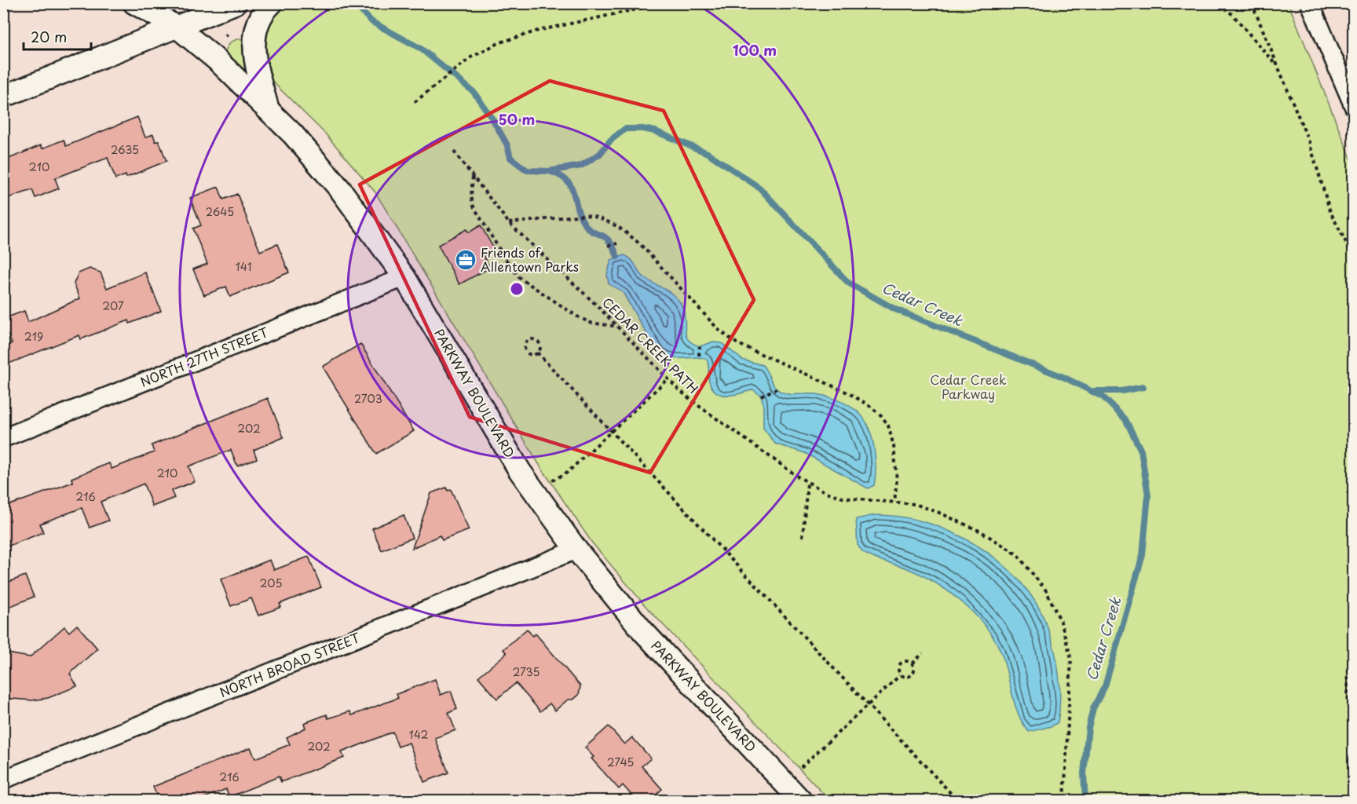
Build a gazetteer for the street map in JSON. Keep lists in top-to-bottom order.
{
  "streets": {
    "street": ["NORTH 27TH STREET", "PARKWAY BOULEVARD", "NORTH BROAD STREET"],
    "path": ["CEDAR CREEK PATH"]
  },
  "crossings": [
    ["NORTH 27TH STREET", "PARKWAY BOULEVARD"],
    ["PARKWAY BOULEVARD", "NORTH BROAD STREET"]
  ],
  "water": ["Cedar Creek"],
  "parks": ["Cedar Creek Parkway"],
  "places": {
    "office": ["Friends of Allentown Parks"]
  },
  "house_numbers": [
    "2635",
    "210",
    "2645",
    "141",
    "207",
    "219",
    "2703",
    "202",
    "210",
    "216",
    "205",
    "2735",
    "142",
    "202",
    "2745",
    "216"
  ],
  "scale_bar": "20 m",
  "rings": ["100 m", "50 m"]
}
